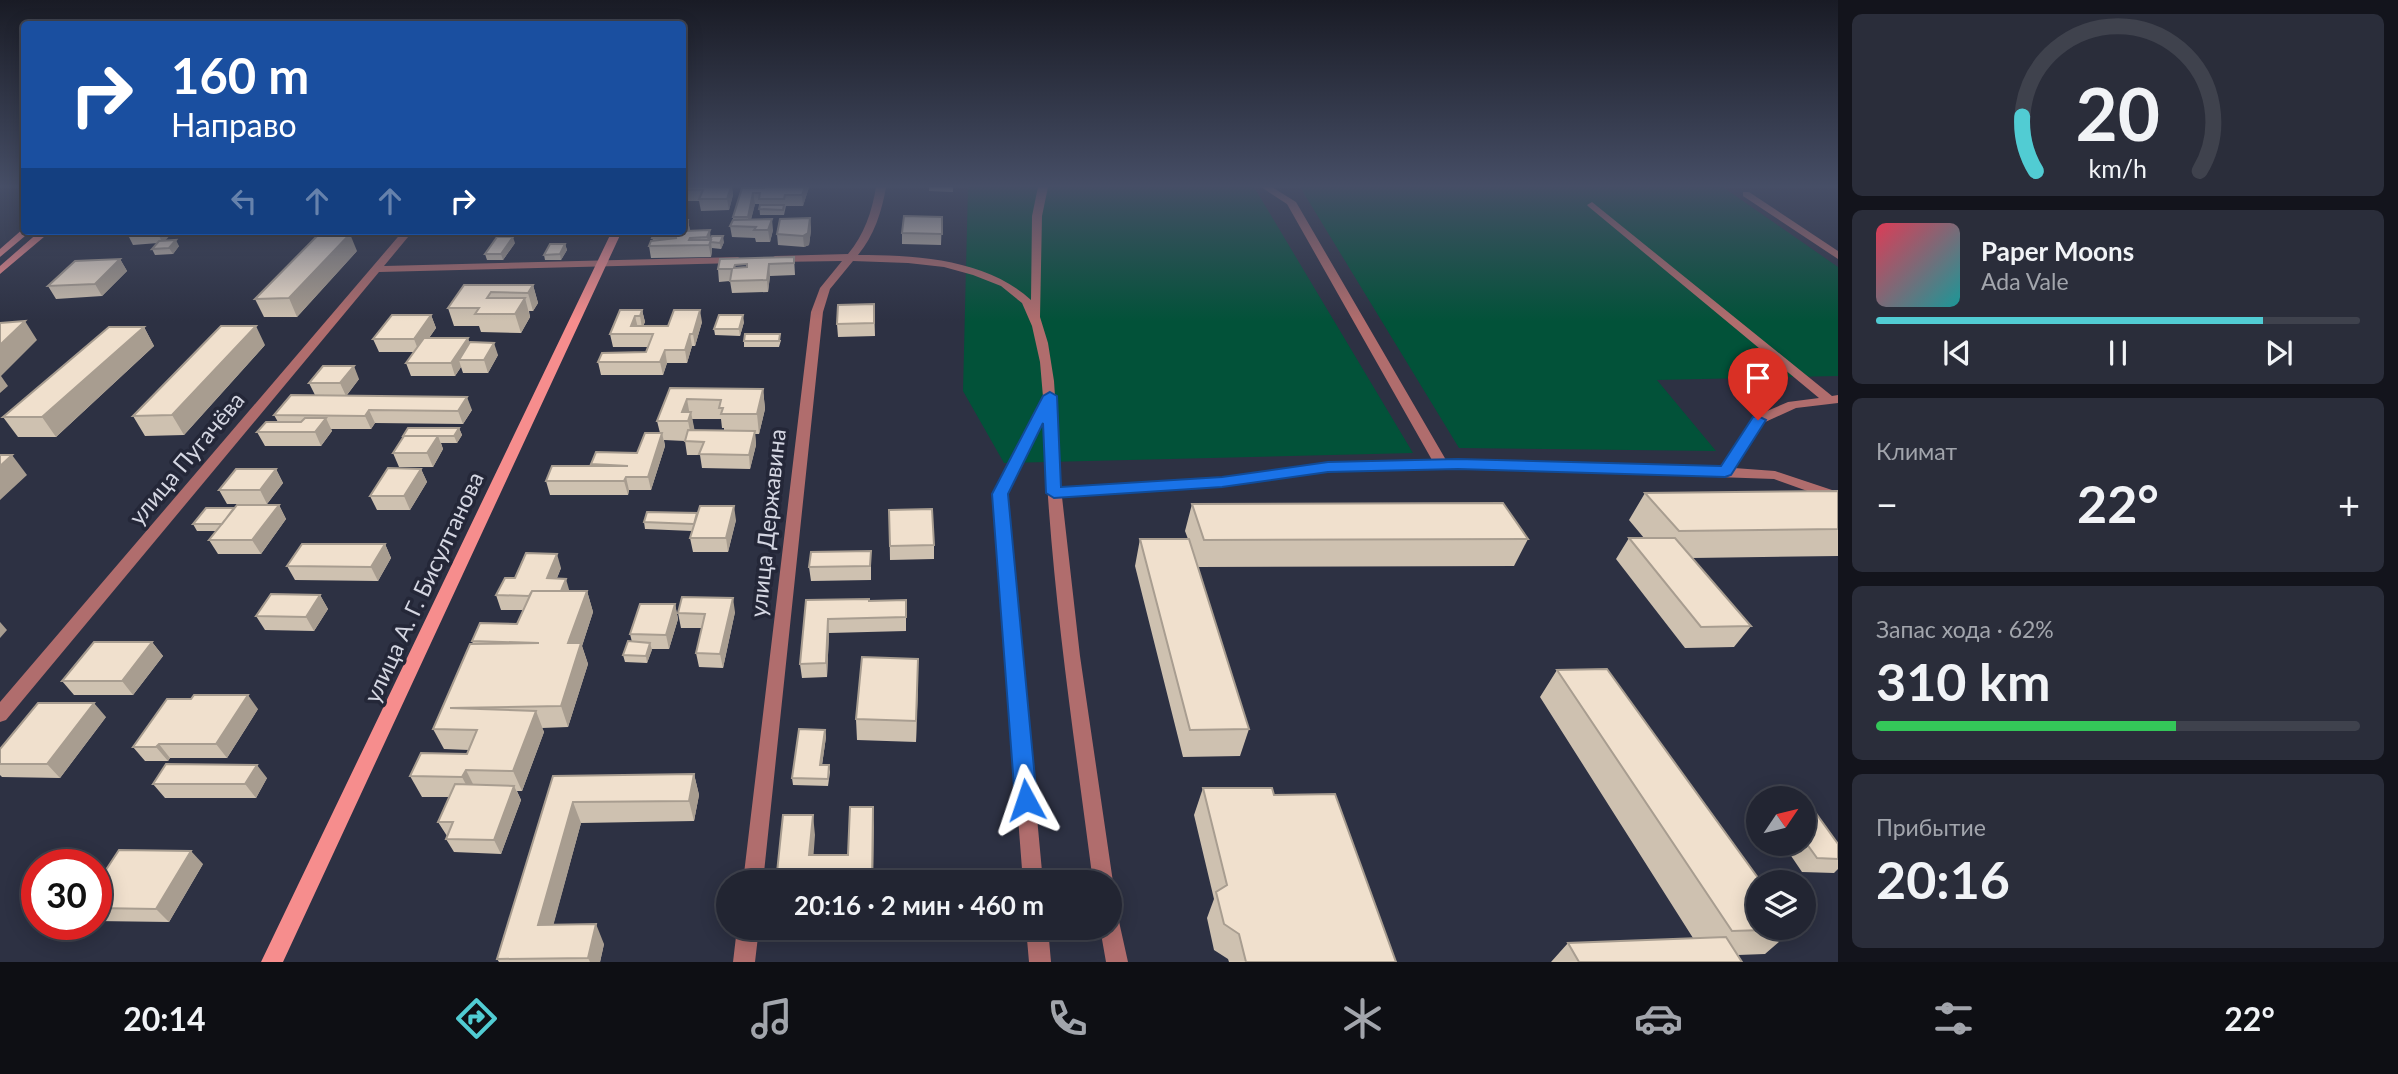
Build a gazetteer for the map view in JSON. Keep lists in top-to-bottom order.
{
  "streets": {
    "street": ["улица Пугачёва", "улица Державина", "улица А. Г. Бисултанова"]
  },
  "north": "top right",
  "page": {
    "turn": ["160 m", "Направо"],
    "song": ["Paper Moons", "Ada Vale"],
    "tile": [
      "Климат",
      ["Запас хода · 62%", "310 km"],
      ["Прибытие", "20:16"]
    ],
    "heat": ["−", "22°", "+"],
    "limit": "30",
    "trip": "20:16 · 2 мин · 460 m",
    "tabs": ["20:14", "22°"],
    "gauge": ["20", "km/h"]
  }
}
